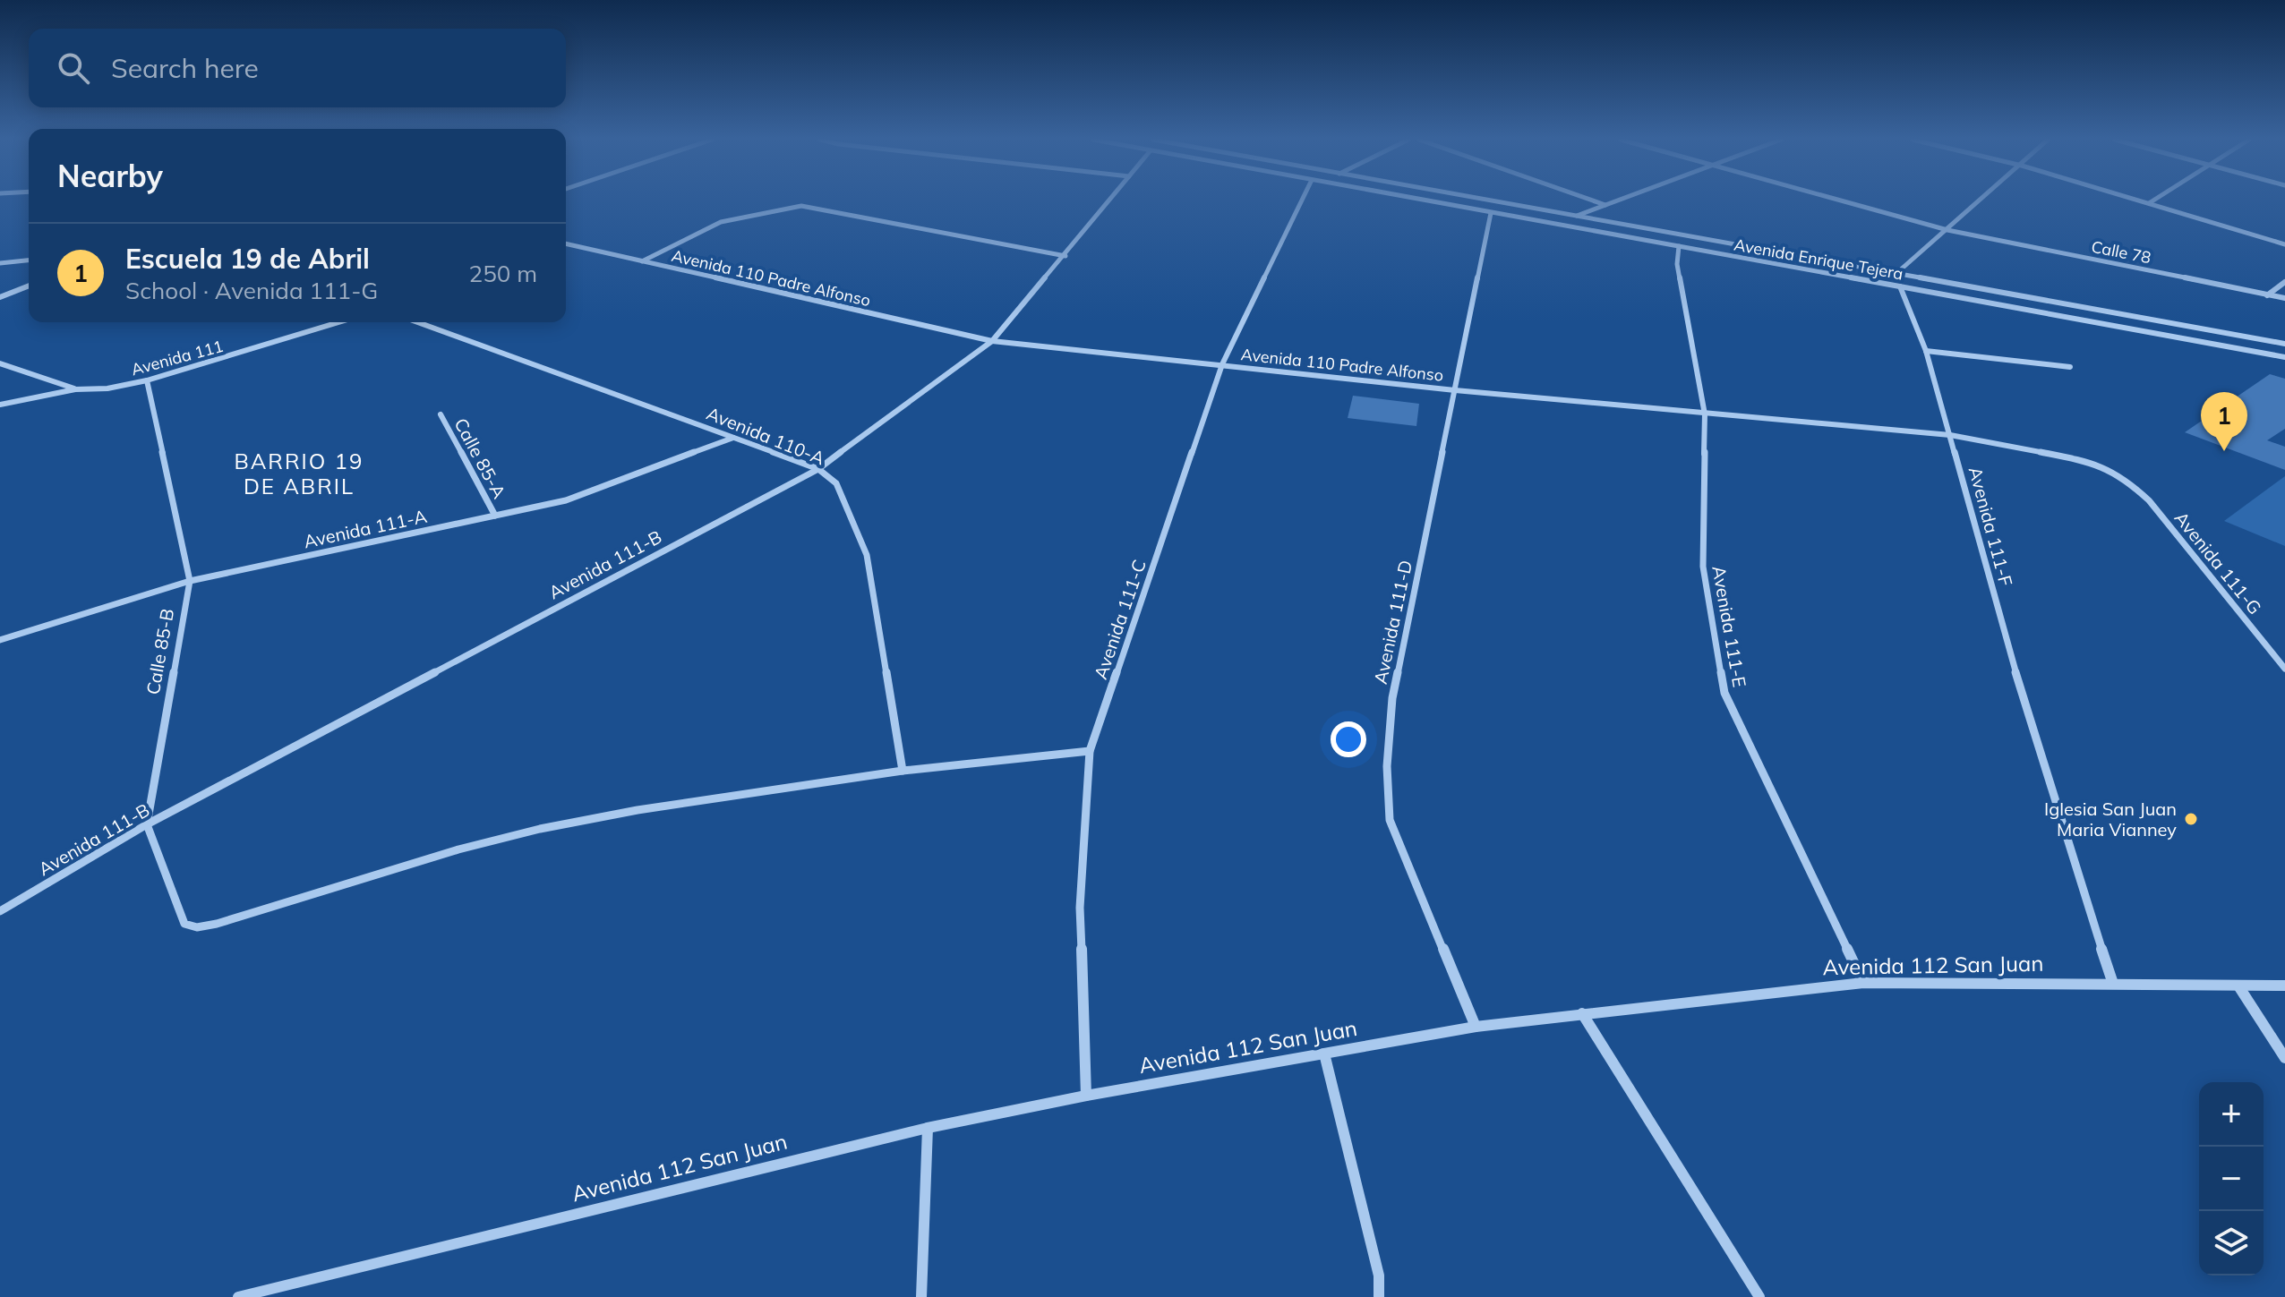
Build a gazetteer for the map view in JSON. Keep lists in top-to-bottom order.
{
  "streets": {
    "street": [
      "Calle 78",
      "Avenida Enrique Tejera",
      "Avenida 110 Padre Alfonso",
      "Avenida 111",
      "Avenida 110-A",
      "Calle 85-A",
      "Avenida 111-F",
      "Avenida 111-A",
      "Avenida 111-G",
      "Avenida 111-B",
      "Avenida 111-C",
      "Avenida 111-D",
      "Avenida 111-E",
      "Calle 85-B",
      "Avenida 112 San Juan"
    ]
  },
  "crossings": [
    ["Avenida Enrique Tejera", "Avenida 111-F"],
    ["Avenida Enrique Tejera", "Avenida 111-D"],
    ["Avenida Enrique Tejera", "Avenida 111-E"],
    ["Avenida 110 Padre Alfonso", "Avenida 111-F"],
    ["Avenida 110 Padre Alfonso", "Avenida 111-G"],
    ["Avenida 110 Padre Alfonso", "Avenida 111-B"],
    ["Avenida 110 Padre Alfonso", "Avenida 111-C"],
    ["Avenida 110 Padre Alfonso", "Avenida 111-D"],
    ["Avenida 110 Padre Alfonso", "Avenida 111-E"],
    ["Avenida 111", "Calle 85-B"],
    ["Avenida 110-A", "Avenida 111-A"],
    ["Avenida 110-A", "Avenida 111-B"],
    ["Calle 85-A", "Avenida 111-A"],
    ["Avenida 111-F", "Avenida 112 San Juan"],
    ["Avenida 111-A", "Calle 85-B"],
    ["Avenida 111-B", "Calle 85-B"],
    ["Avenida 111-C", "Avenida 112 San Juan"],
    ["Avenida 111-D", "Avenida 112 San Juan"],
    ["Avenida 111-E", "Avenida 112 San Juan"]
  ],
  "districts": ["BARRIO 19 DE ABRIL"],
  "places": ["Iglesia San Juan Maria Vianney"],
  "page": {
    "search": "Search here",
    "heading": "Nearby",
    "list": [
      {
        "mark": "1",
        "name": "Escuela 19 de Abril",
        "note": "School · Avenida 111-G",
        "value": "250 m"
      }
    ],
    "pins": "1",
    "map_buttons": ["+", "−"]
  }
}
